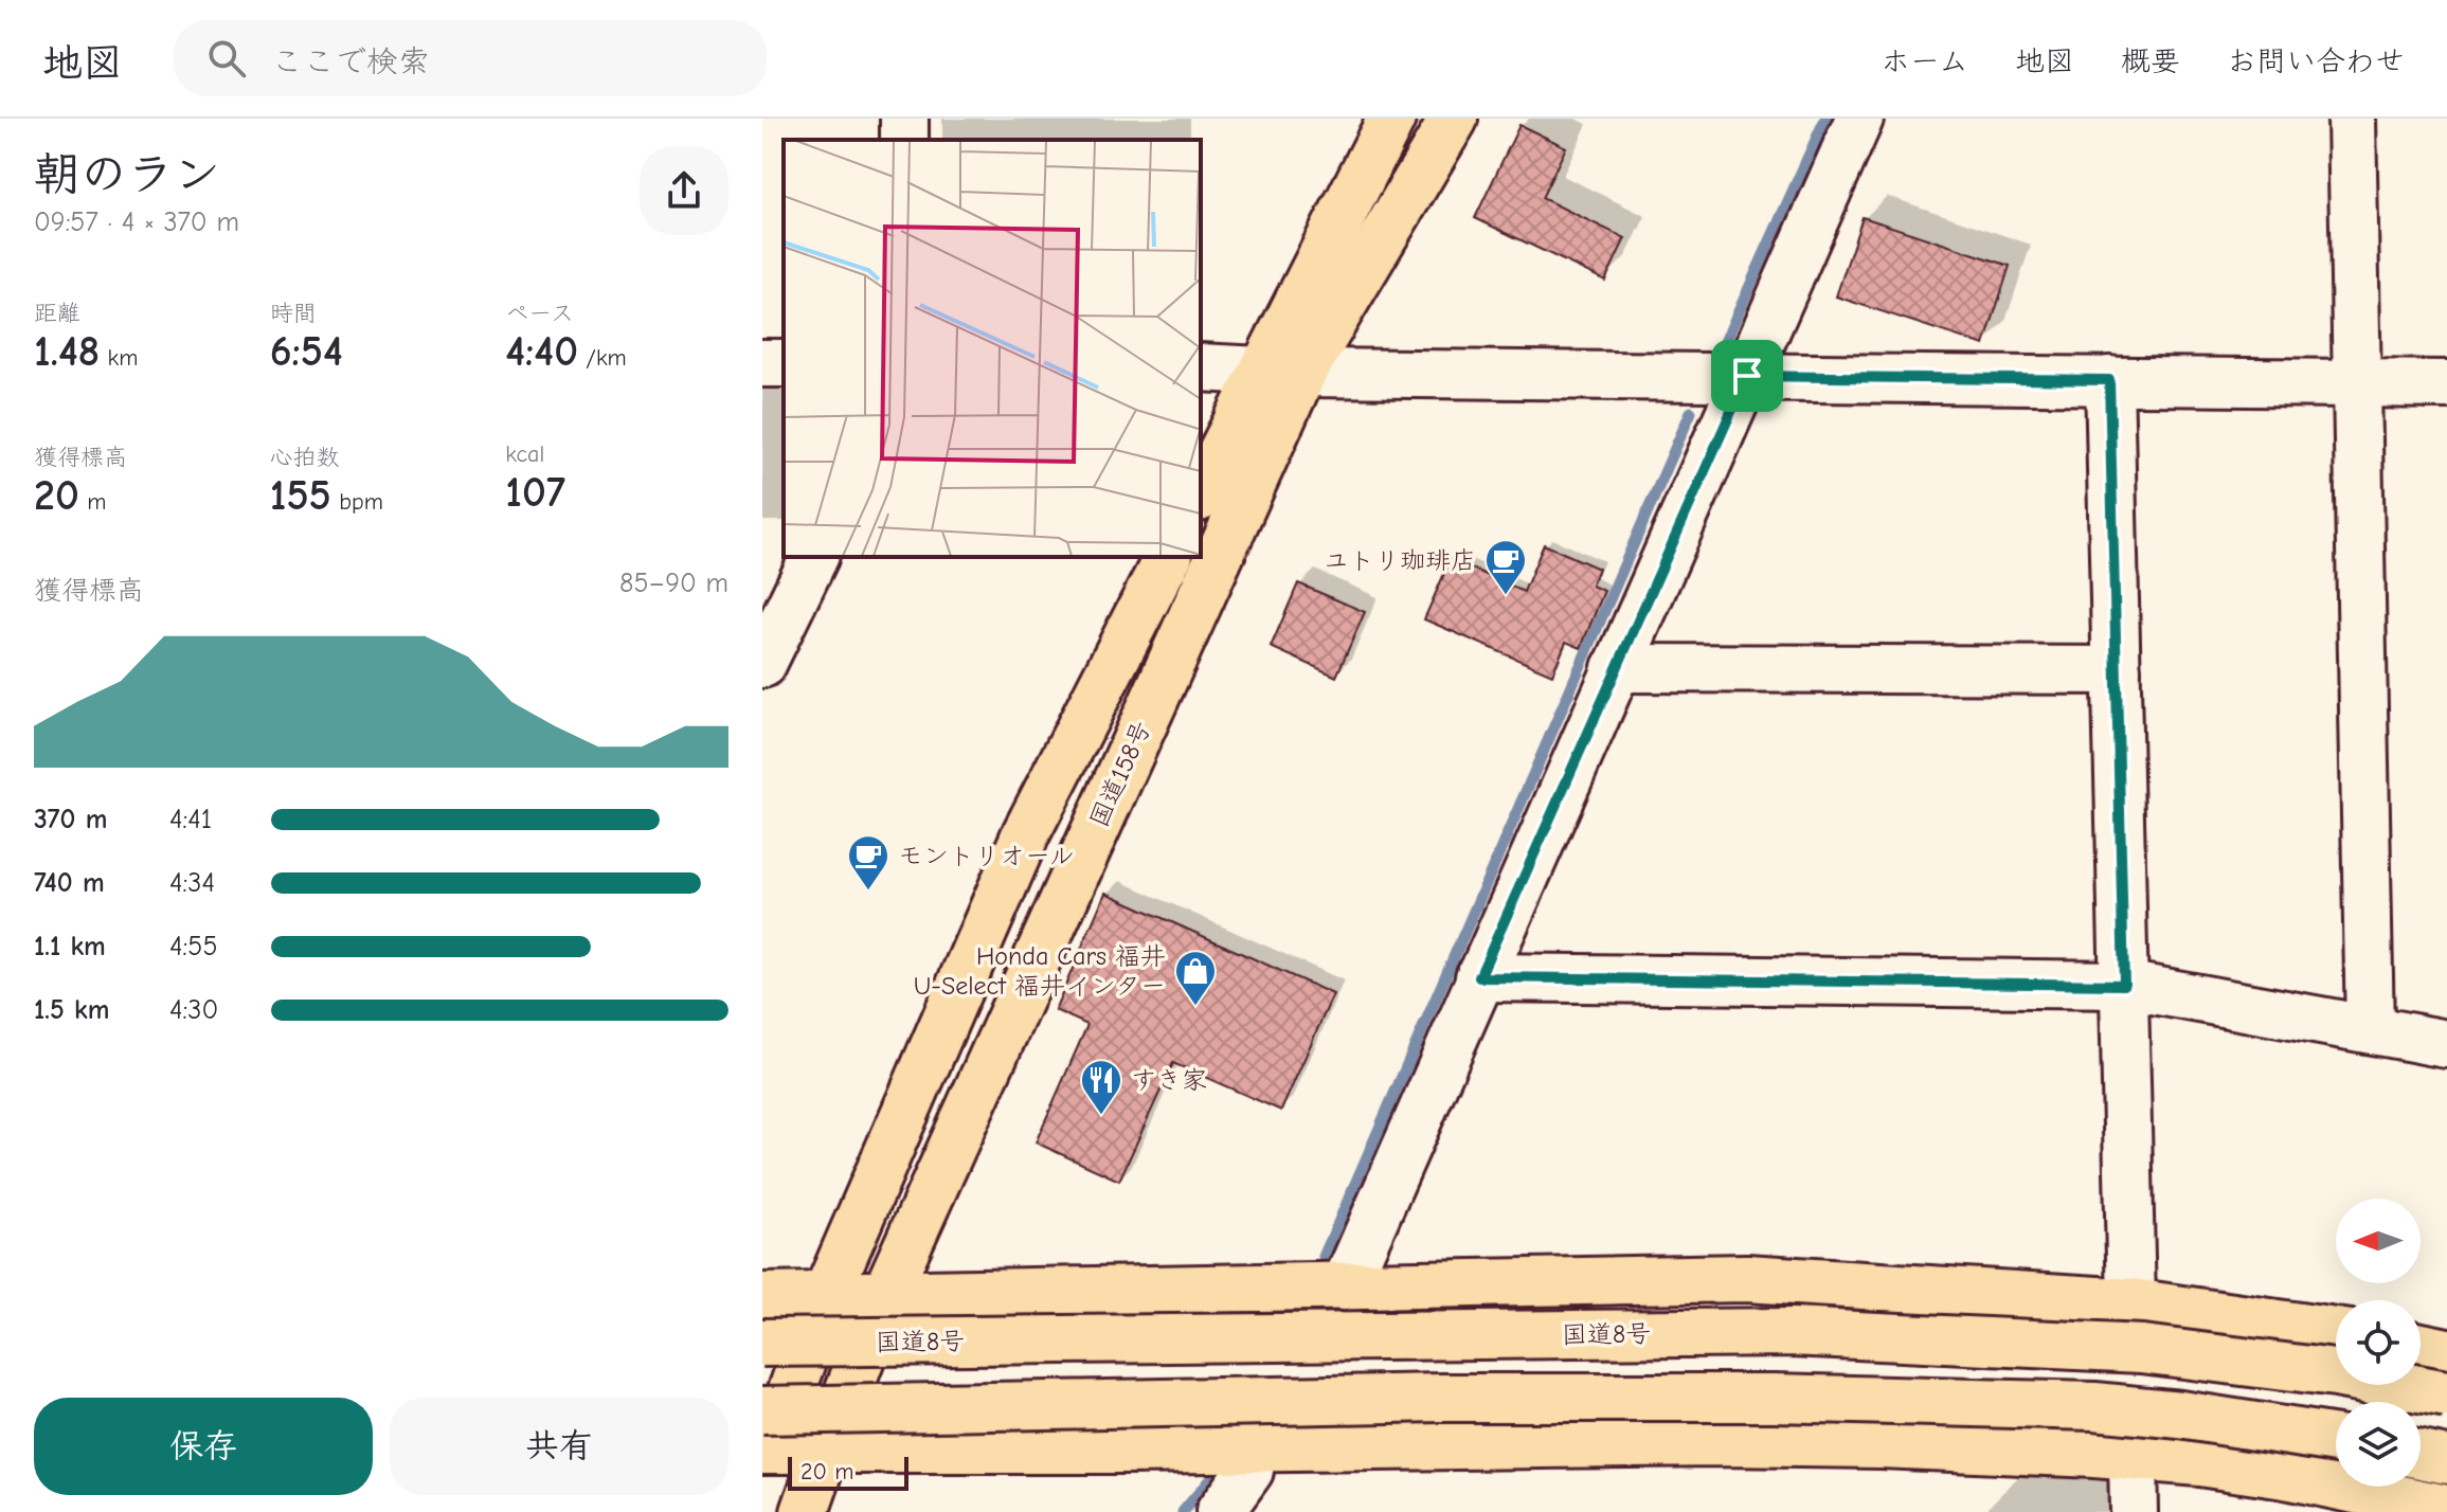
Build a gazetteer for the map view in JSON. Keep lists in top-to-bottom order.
{
  "streets": {
    "main road": ["国道158号", "国道8号"]
  },
  "places": {
    "cafe": ["ユトリ珈琲店", "モントリオール"],
    "shop": ["Honda Cars 福井 U-Select 福井インター"],
    "restaurant": ["すき家"]
  },
  "scale_bar": "20 m",
  "north": "left",
  "page": {
    "header": "地図",
    "search": "ここで検索",
    "nav": [
      "ホーム",
      "地図",
      "概要",
      "お問い合わせ"
    ],
    "heading": ["朝のラン", "09:57 · 4 × 370 m"],
    "stats": [
      ["距離", "1.48 km"],
      ["時間", "6:54"],
      ["ペース", "4:40 /km"],
      ["獲得標高", "20 m"],
      ["心拍数", "155 bpm"],
      ["kcal", "107"]
    ],
    "chart": ["獲得標高", "85–90 m"],
    "list": [
      {
        "name": "370 m",
        "note": "4:41"
      },
      {
        "name": "740 m",
        "note": "4:34"
      },
      {
        "name": "1.1 km",
        "note": "4:55"
      },
      {
        "name": "1.5 km",
        "note": "4:30"
      }
    ],
    "buttons": ["保存", "共有"],
    "scale": "20 m"
  }
}
